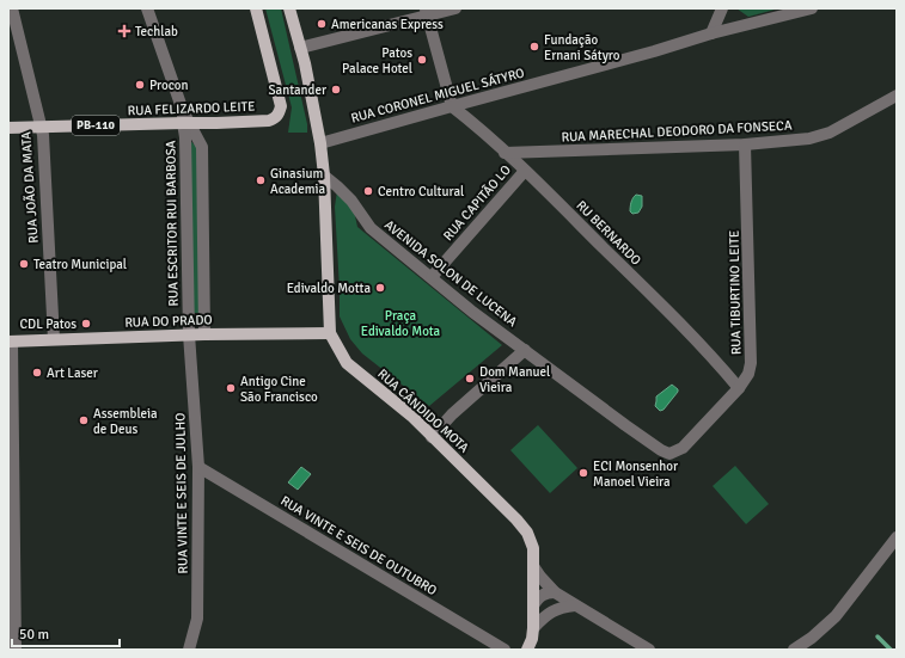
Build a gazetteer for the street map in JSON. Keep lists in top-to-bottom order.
{
  "streets": {
    "main road": [
      "RUA FELIZARDO LEITE",
      "PB-110",
      "RUA DO PRADO",
      "RUA CÂNDIDO MOTA"
    ],
    "street": [
      "RUA CORONEL MIGUEL SÁTYRO",
      "RUA MARECHAL DEODORO DA FONSECA",
      "RUA JOÃO DA MATA",
      "RUA CAPITÃO LO",
      "RUA ESCRITOR RUI BARBOSA",
      "RU BERNARDO",
      "AVENIDA SOLON DE LUCENA",
      "RUA TIBURTINO LEITE",
      "RUA VINTE E SEIS DE JULHO",
      "RUA VINTE E SEIS DE OUTUBRO"
    ]
  },
  "crossings": [
    ["RUA CORONEL MIGUEL SÁTYRO", "RU BERNARDO"],
    ["RUA FELIZARDO LEITE", "RUA JOÃO DA MATA"],
    ["RUA FELIZARDO LEITE", "RUA ESCRITOR RUI BARBOSA"],
    ["RUA MARECHAL DEODORO DA FONSECA", "RU BERNARDO"],
    ["RUA MARECHAL DEODORO DA FONSECA", "RUA TIBURTINO LEITE"],
    ["RUA JOÃO DA MATA", "RUA DO PRADO"],
    ["RUA CAPITÃO LO", "RU BERNARDO"],
    ["RUA CAPITÃO LO", "AVENIDA SOLON DE LUCENA"],
    ["RUA ESCRITOR RUI BARBOSA", "RUA DO PRADO"],
    ["RUA ESCRITOR RUI BARBOSA", "RUA VINTE E SEIS DE JULHO"],
    ["RU BERNARDO", "RUA TIBURTINO LEITE"],
    ["AVENIDA SOLON DE LUCENA", "RUA TIBURTINO LEITE"],
    ["AVENIDA SOLON DE LUCENA", "RUA CÂNDIDO MOTA"],
    ["RUA DO PRADO", "RUA CÂNDIDO MOTA"],
    ["RUA DO PRADO", "RUA VINTE E SEIS DE JULHO"],
    ["RUA VINTE E SEIS DE JULHO", "RUA VINTE E SEIS DE OUTUBRO"]
  ],
  "parks": ["Praça Edivaldo Mota"],
  "places": {
    "other": [
      "Americanas Express",
      "Fundação Ernani Sátyro",
      "Patos Palace Hotel",
      "Procon",
      "Santander",
      "Ginasium Academia",
      "Centro Cultural",
      "Teatro Municipal",
      "Edivaldo Motta",
      "CDL Patos",
      "Art Laser",
      "Dom Manuel Vieira",
      "Antigo Cine São Francisco",
      "Assembleia de Deus",
      "ECI Monsenhor Manoel Vieira"
    ],
    "health": ["Techlab"]
  },
  "scale_bar": "50 m"
}
